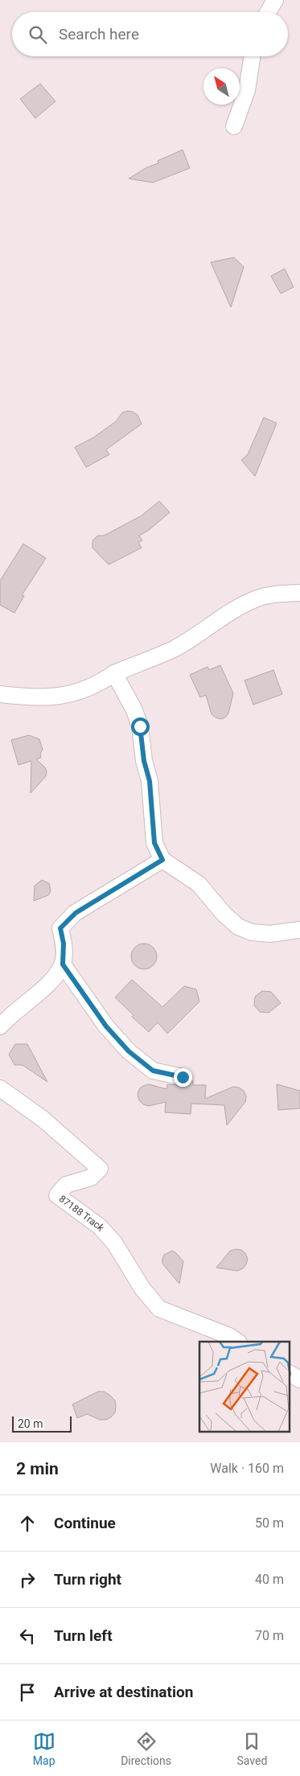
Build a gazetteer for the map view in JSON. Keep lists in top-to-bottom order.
{
  "streets": {
    "street": ["87188 Track"]
  },
  "scale_bar": "20 m",
  "north": "top left",
  "page": {
    "search": "Search here",
    "scale": "20 m",
    "heading": ["2 min", "Walk · 160 m"],
    "list": [
      ["Continue", "50 m"],
      ["Turn right", "40 m"],
      ["Turn left", "70 m"],
      "Arrive at destination"
    ],
    "nav": ["Map", "Directions", "Saved"]
  }
}
